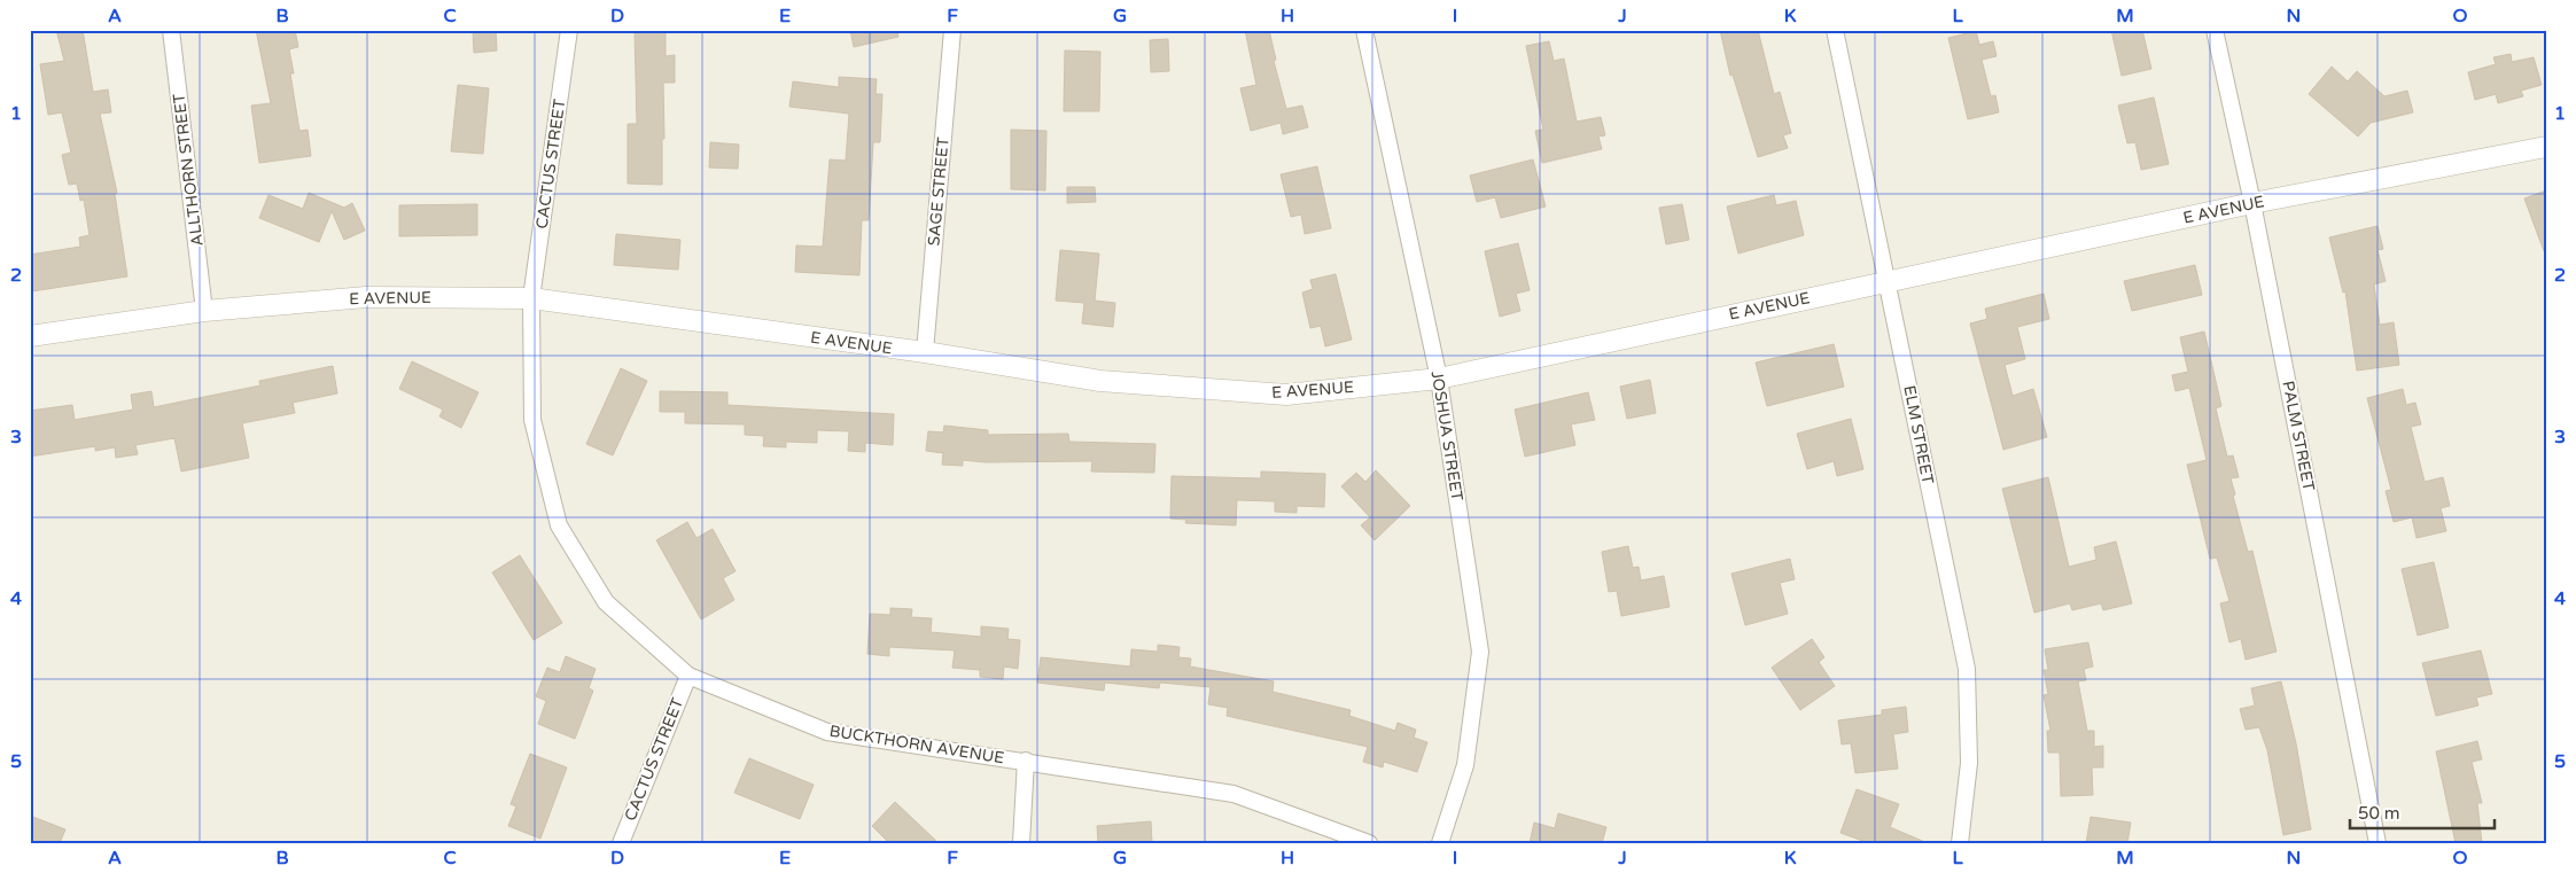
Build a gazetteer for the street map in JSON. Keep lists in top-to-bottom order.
{
  "streets": {
    "street": [
      "CACTUS STREET",
      "ALLTHORN STREET",
      "SAGE STREET",
      "E AVENUE",
      "ELM STREET",
      "JOSHUA STREET",
      "PALM STREET",
      "BUCKTHORN AVENUE"
    ]
  },
  "crossings": [
    ["CACTUS STREET", "E AVENUE"],
    ["CACTUS STREET", "BUCKTHORN AVENUE"],
    ["ALLTHORN STREET", "E AVENUE"],
    ["SAGE STREET", "E AVENUE"],
    ["E AVENUE", "ELM STREET"],
    ["E AVENUE", "JOSHUA STREET"],
    ["E AVENUE", "PALM STREET"],
    ["E AVENUE", "BUCKTHORN AVENUE"]
  ],
  "scale_bar": "50 m",
  "grid": {
    "columns": [
      "A",
      "B",
      "C",
      "D",
      "E",
      "F",
      "G",
      "H",
      "I",
      "J",
      "K",
      "L",
      "M",
      "N",
      "O"
    ],
    "rows": [
      "1",
      "2",
      "3",
      "4",
      "5"
    ]
  }
}
